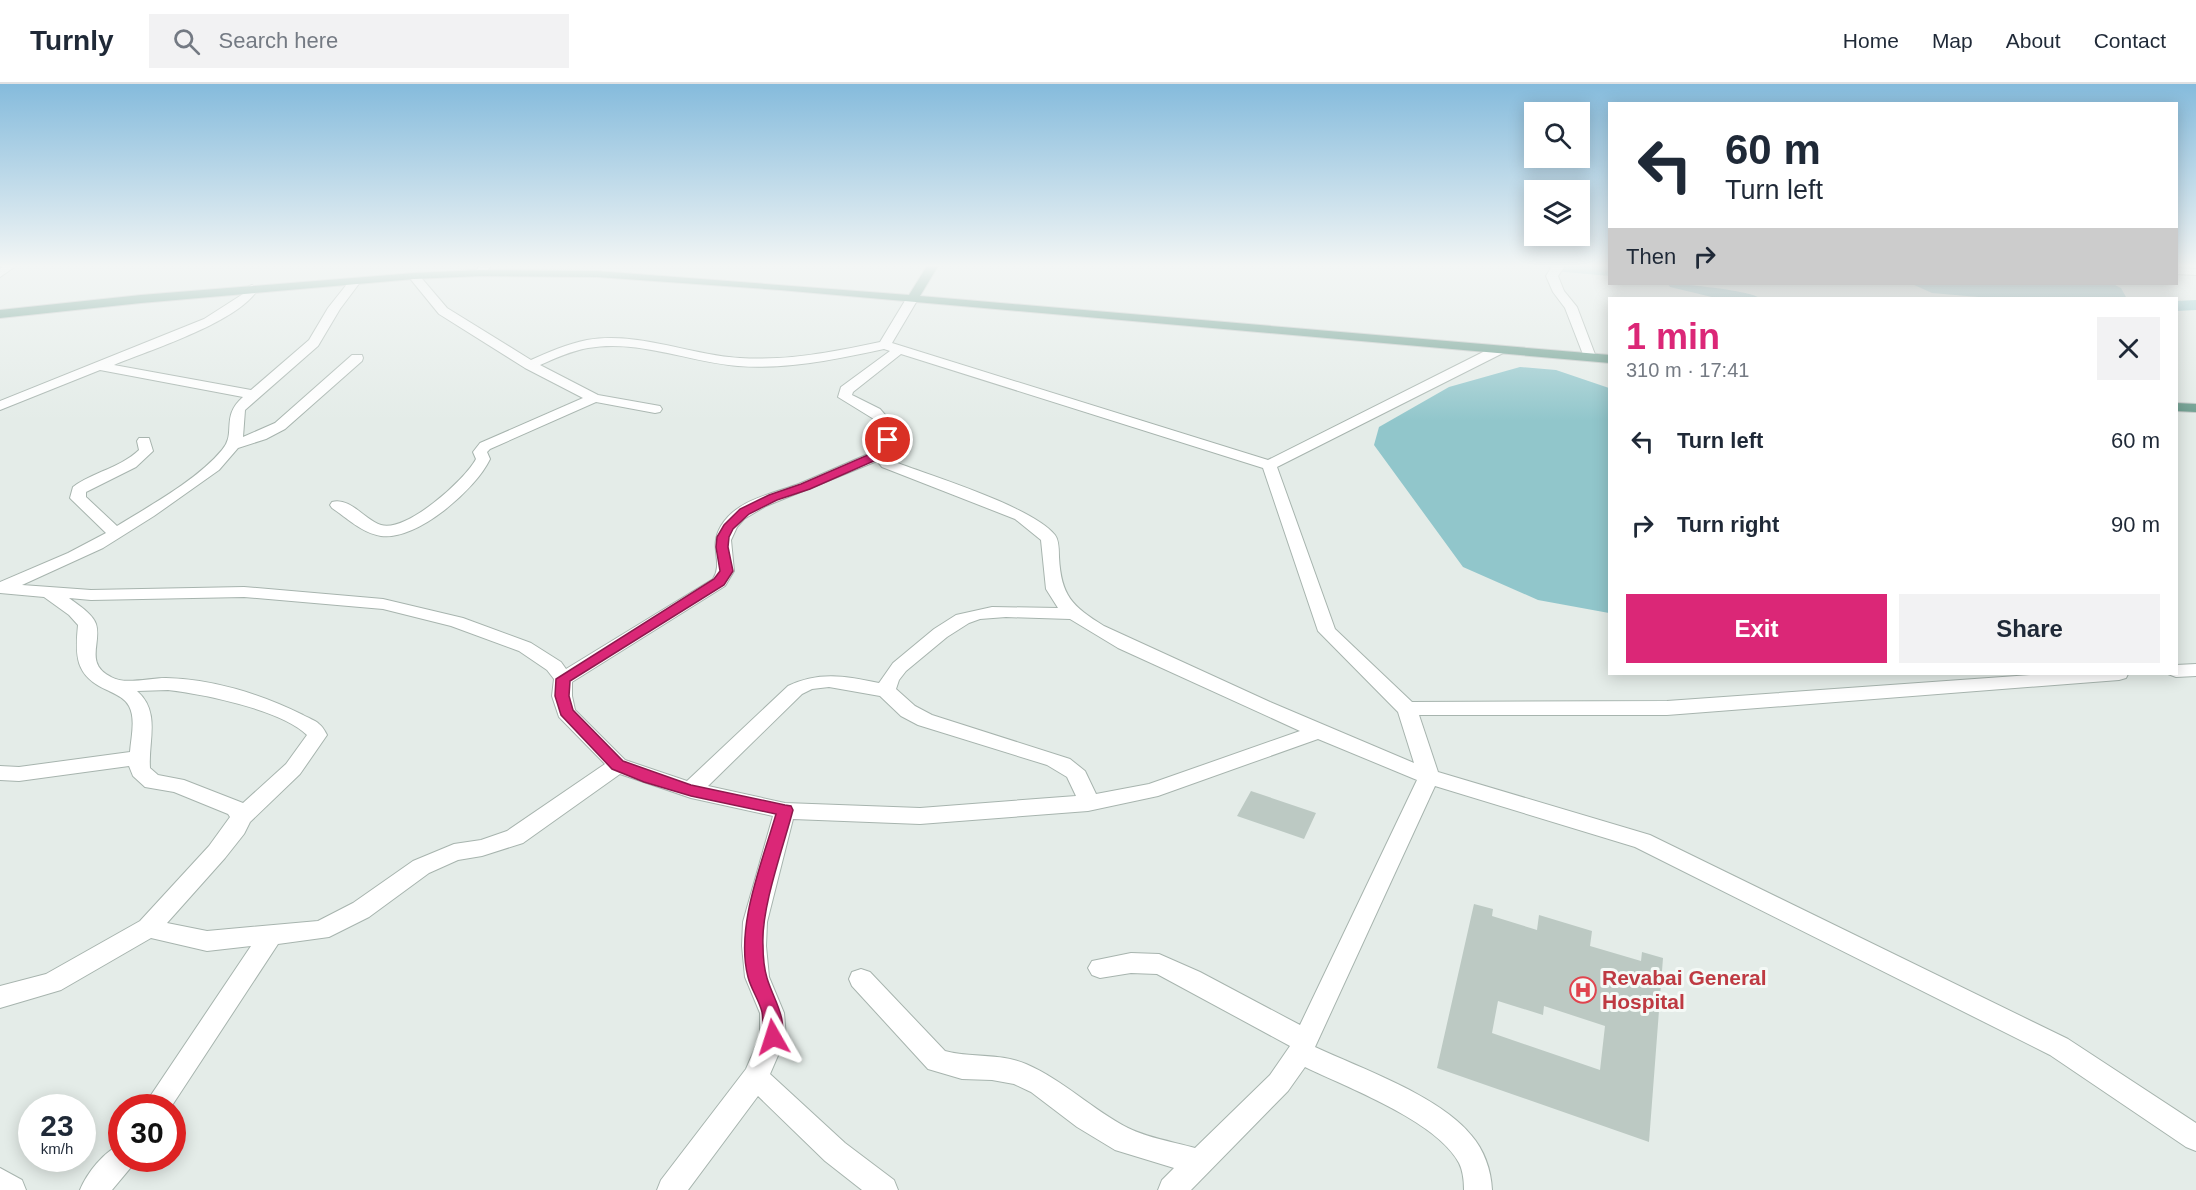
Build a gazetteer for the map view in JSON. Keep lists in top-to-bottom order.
{
  "places": {
    "hospital": ["Revabai General Hospital"]
  },
  "page": {
    "header": "Turnly",
    "search": "Search here",
    "nav": [
      "Home",
      "Map",
      "About",
      "Contact"
    ],
    "turn": ["60 m", "Turn left"],
    "then": "Then",
    "heading": ["1 min", "310 m · 17:41"],
    "list": [
      {
        "name": "Turn left",
        "value": "60 m"
      },
      {
        "name": "Turn right",
        "value": "90 m"
      }
    ],
    "buttons": ["Exit", "Share"],
    "speed": "23 km/h",
    "limit": "30"
  }
}
